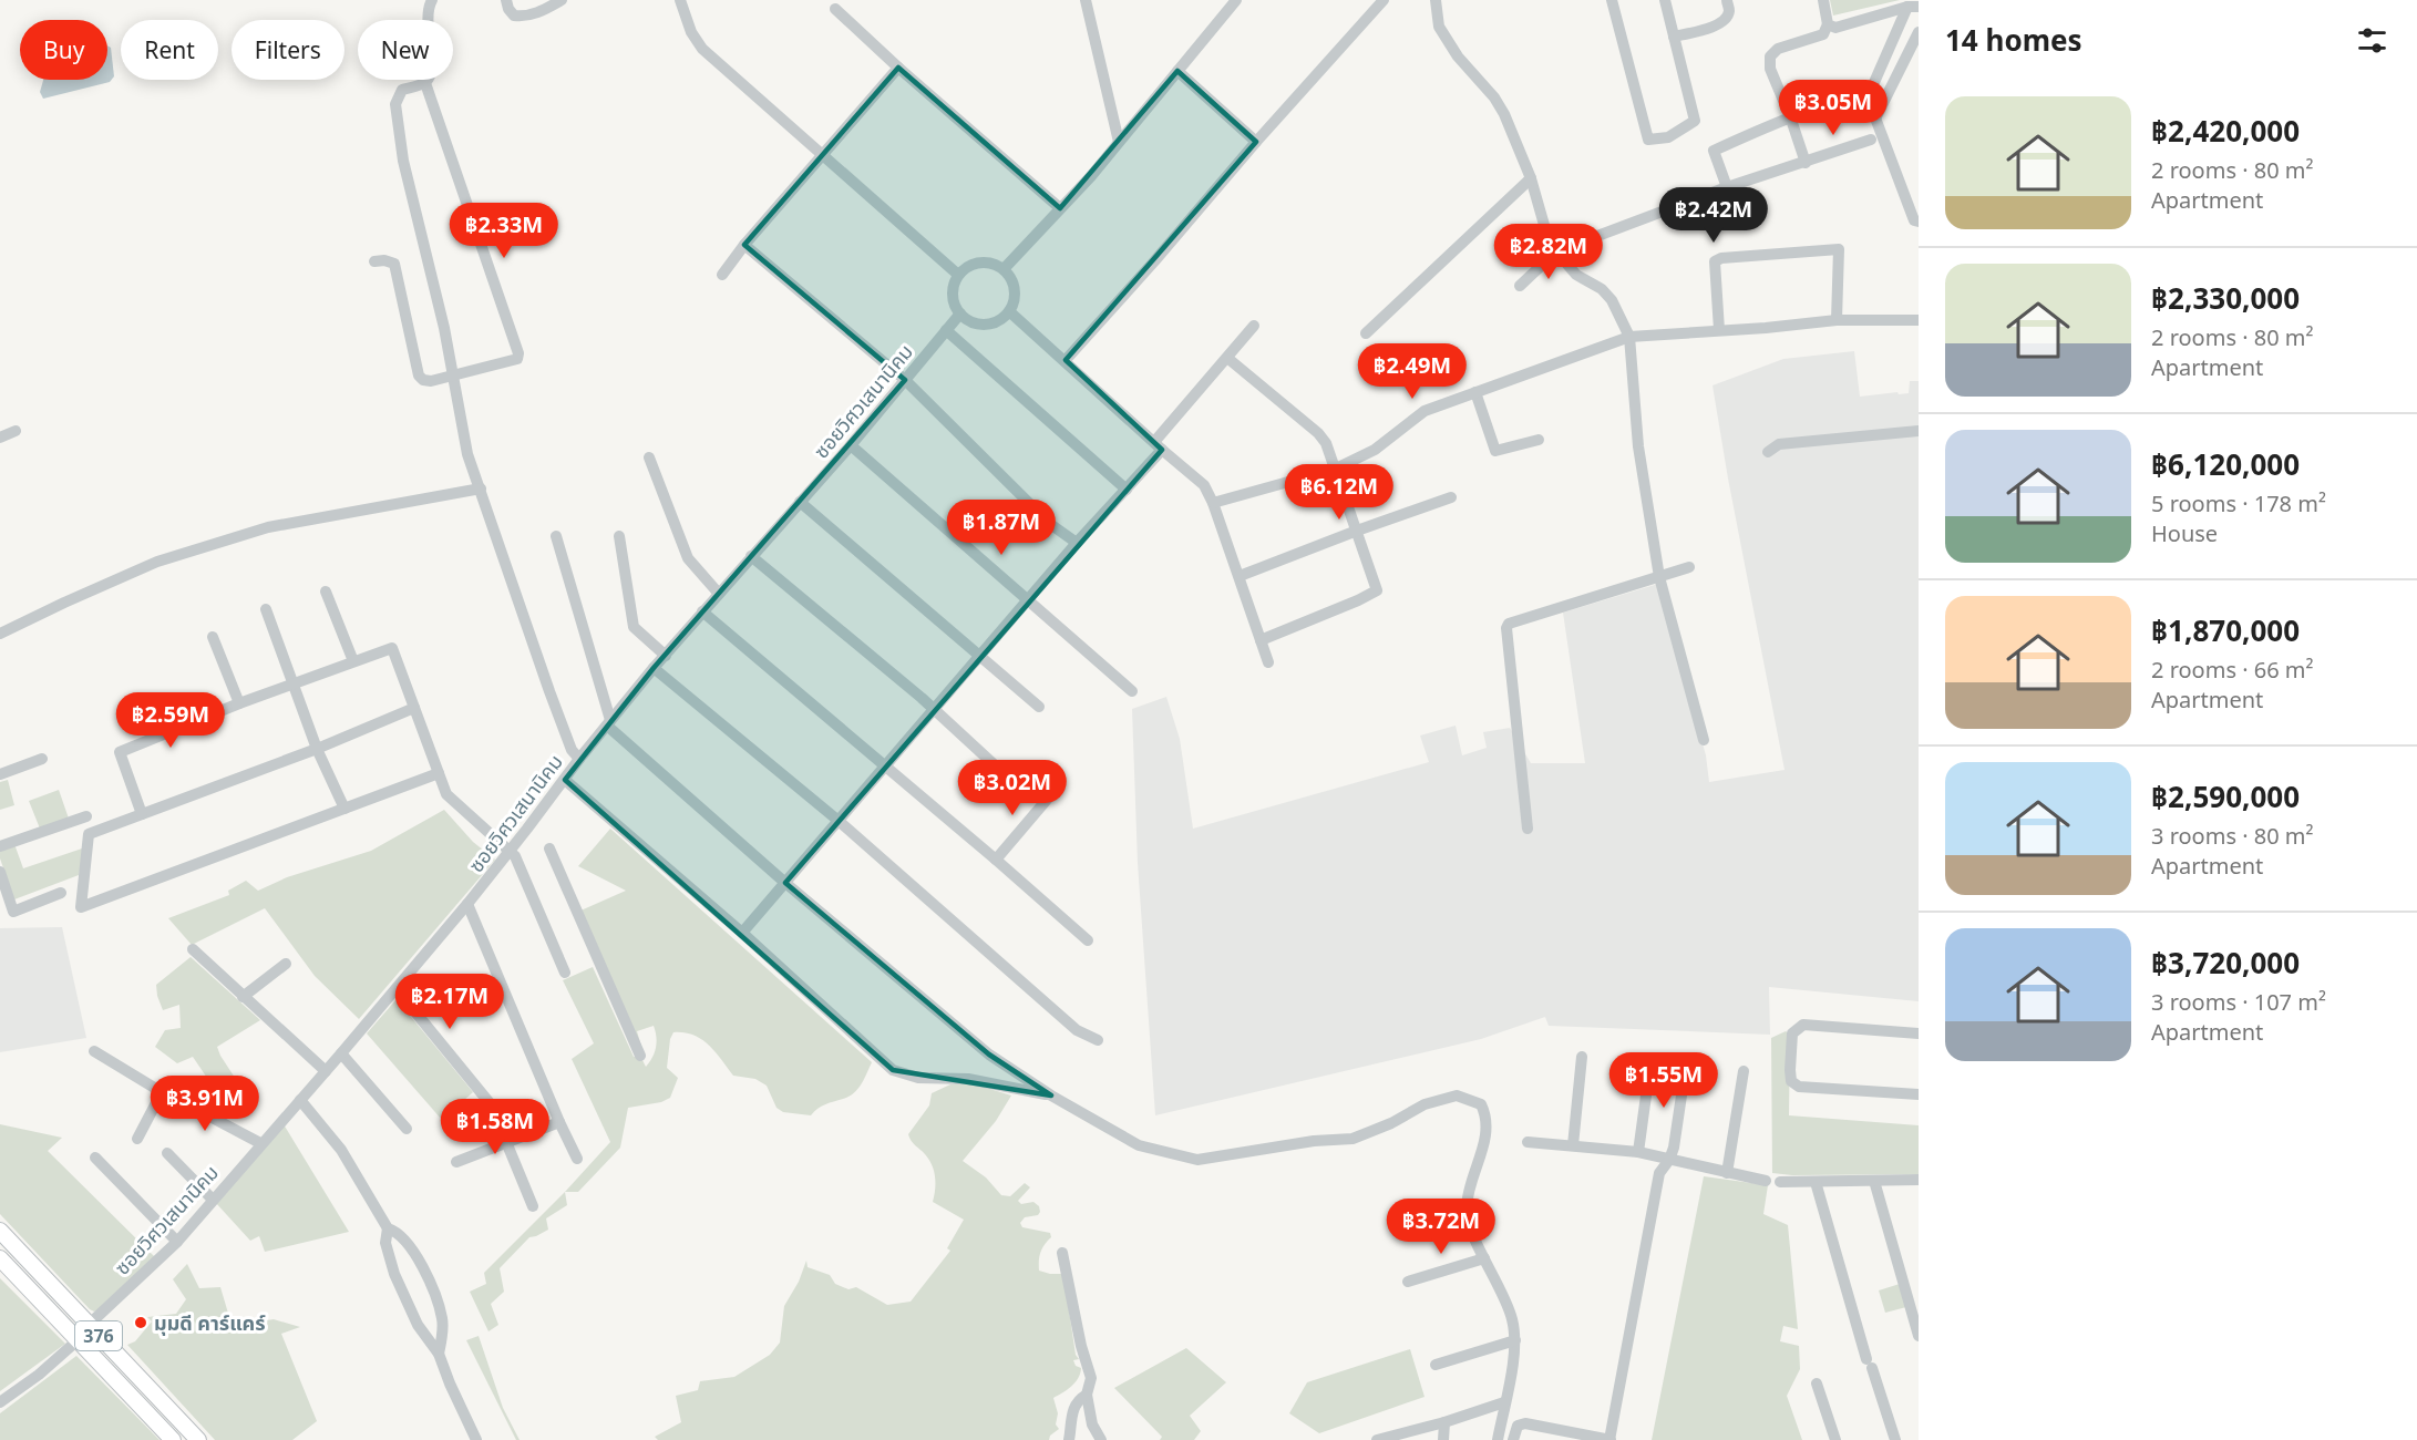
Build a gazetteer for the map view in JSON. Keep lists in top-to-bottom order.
{
  "streets": {
    "main road": ["376"],
    "street": ["ซอยวิศวเสนานิคม"]
  },
  "crossings": [
    ["ซอยวิศวเสนานิคม", "376"]
  ],
  "places": ["มุมดี คาร์แคร์"],
  "page": {
    "heading": "14 homes",
    "chip": [
      "Buy",
      "Rent",
      "Filters",
      "New"
    ],
    "price": [
      "฿3.05M",
      "฿2.42M",
      "฿2.33M",
      "฿2.82M",
      "฿2.49M",
      "฿6.12M",
      "฿1.87M",
      "฿2.59M",
      "฿3.02M",
      "฿2.17M",
      "฿1.55M",
      "฿3.91M",
      "฿1.58M",
      "฿3.72M"
    ],
    "list": [
      {
        "name": "฿2,420,000",
        "note": "2 rooms · 80 m² · Apartment"
      },
      {
        "name": "฿2,330,000",
        "note": "2 rooms · 80 m² · Apartment"
      },
      {
        "name": "฿6,120,000",
        "note": "5 rooms · 178 m² · House"
      },
      {
        "name": "฿1,870,000",
        "note": "2 rooms · 66 m² · Apartment"
      },
      {
        "name": "฿2,590,000",
        "note": "3 rooms · 80 m² · Apartment"
      },
      {
        "name": "฿3,720,000",
        "note": "3 rooms · 107 m² · Apartment"
      }
    ]
  }
}
